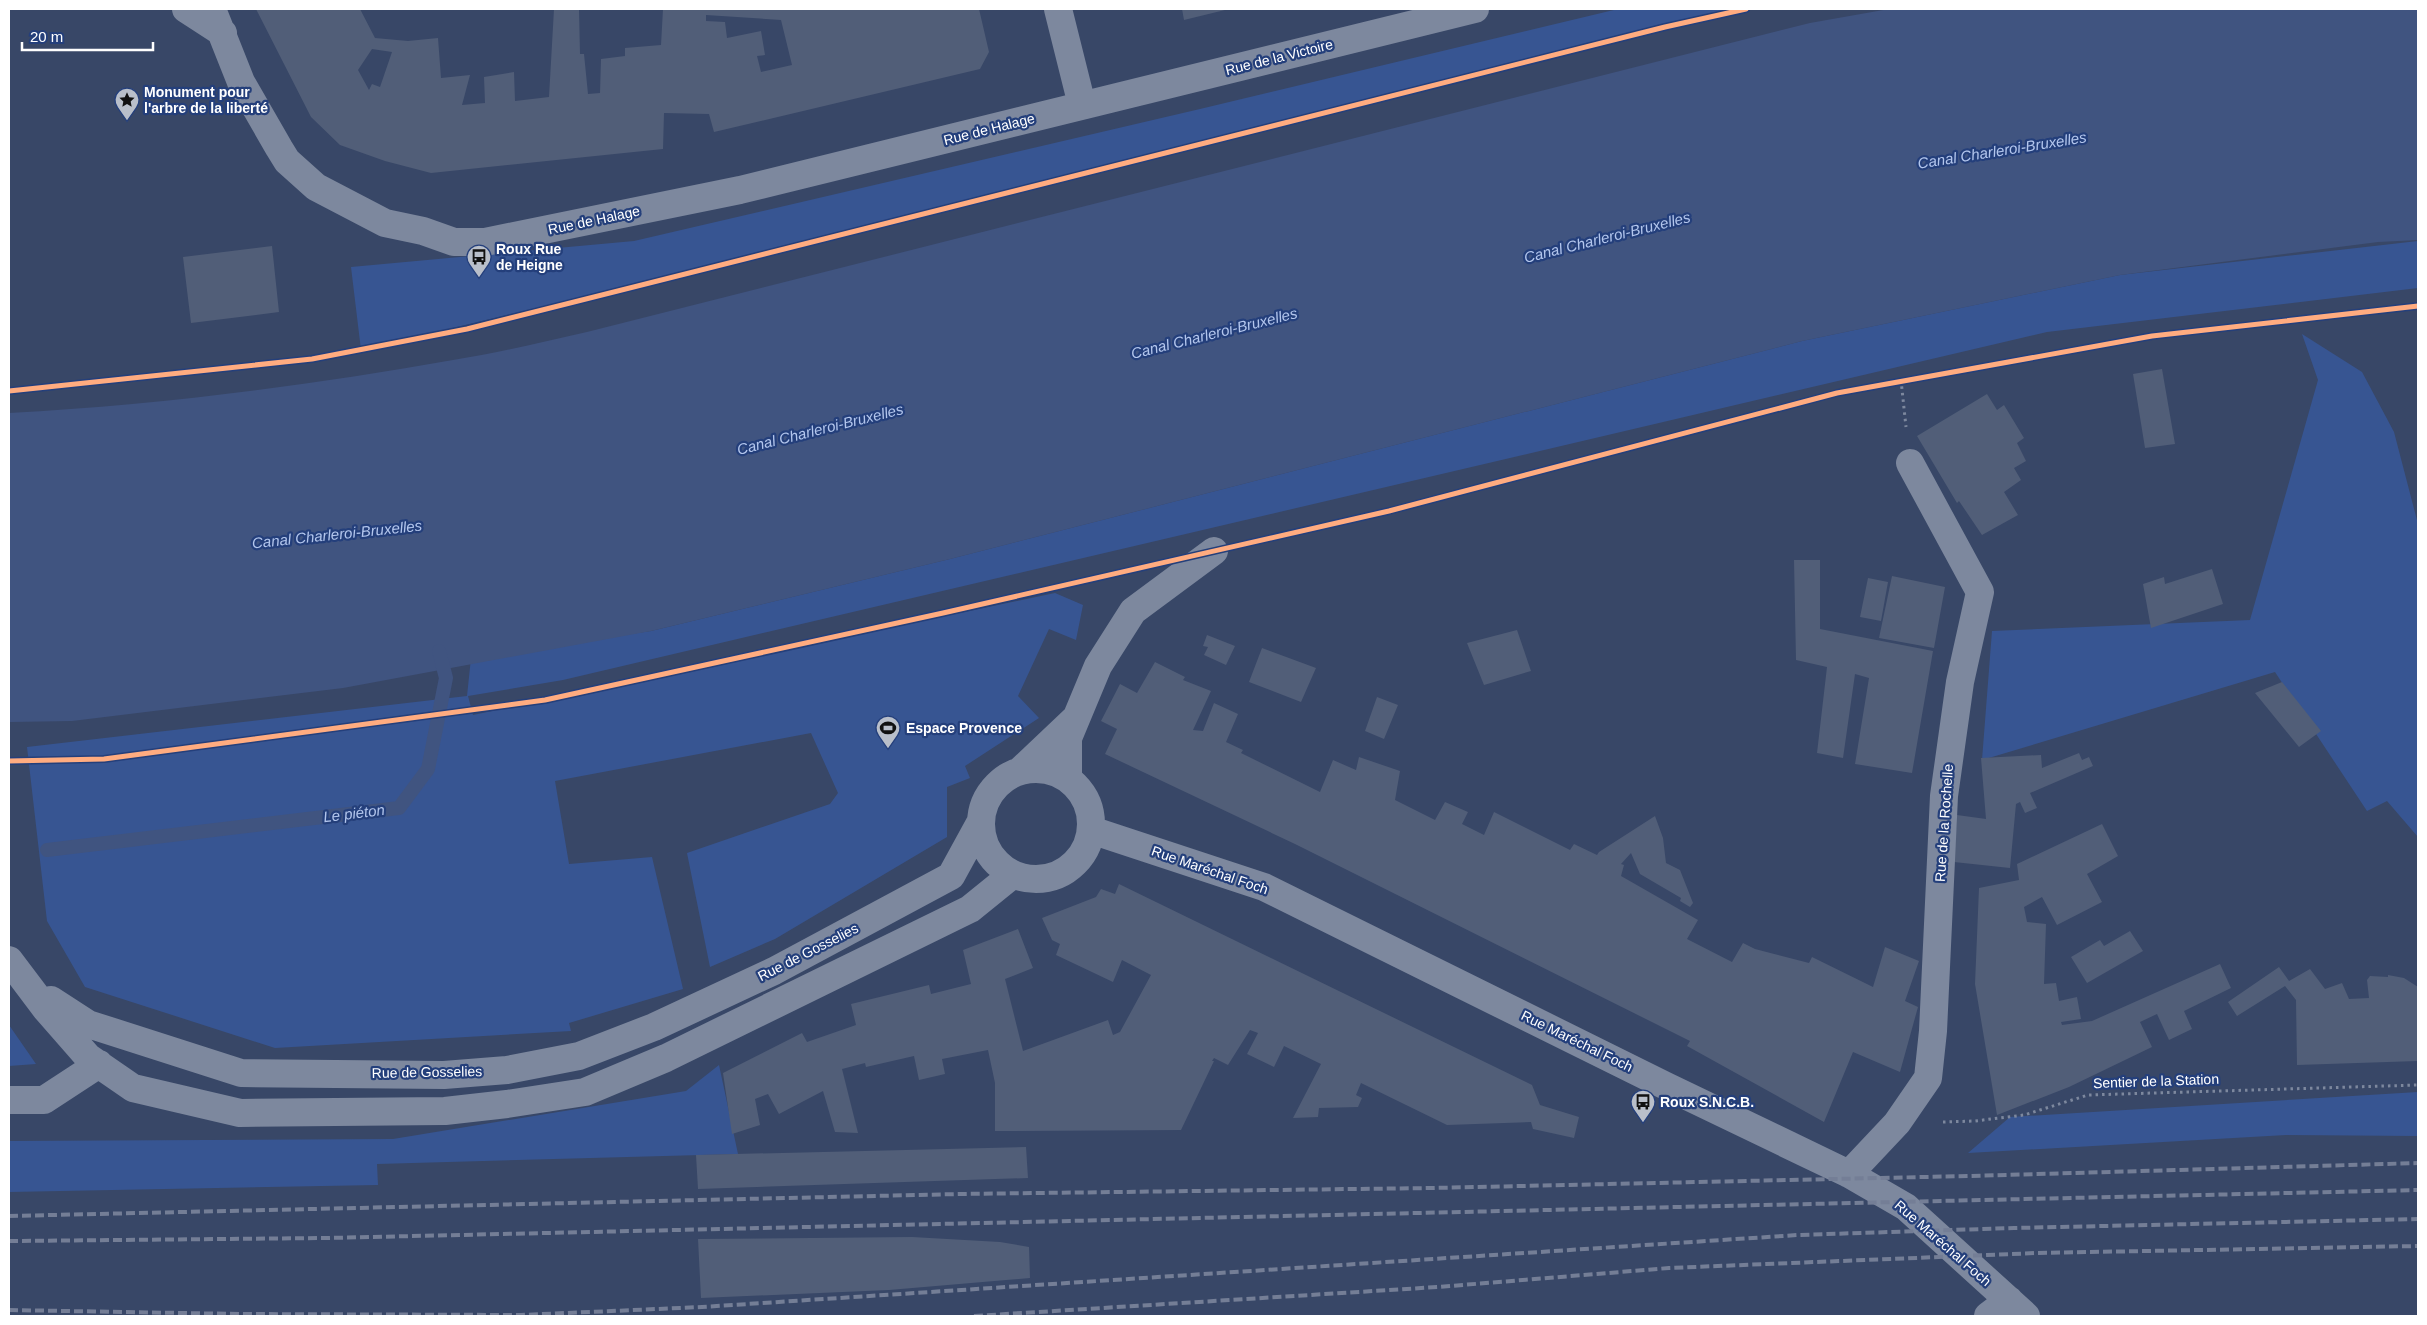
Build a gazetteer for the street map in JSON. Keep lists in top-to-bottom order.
{
  "streets": {
    "street": [
      "Rue de la Victoire",
      "Rue de Halage",
      "Rue de la Rochelle",
      "Rue Maréchal Foch",
      "Rue de Gosselies"
    ],
    "path": ["Sentier de la Station"]
  },
  "crossings": [
    ["Rue de la Victoire", "Rue de Halage"],
    ["Rue de la Rochelle", "Rue Maréchal Foch"],
    ["Rue de la Rochelle", "Sentier de la Station"],
    ["Rue Maréchal Foch", "Rue de Gosselies"]
  ],
  "water": ["Canal Charleroi-Bruxelles", "Le piéton"],
  "places": {
    "place": ["Monument pour l'arbre de la liberté"],
    "bus stop": ["Roux Rue de Heigne", "Roux S.N.C.B."],
    "sports": ["Espace Provence"]
  },
  "scale_bar": "20 m"
}
